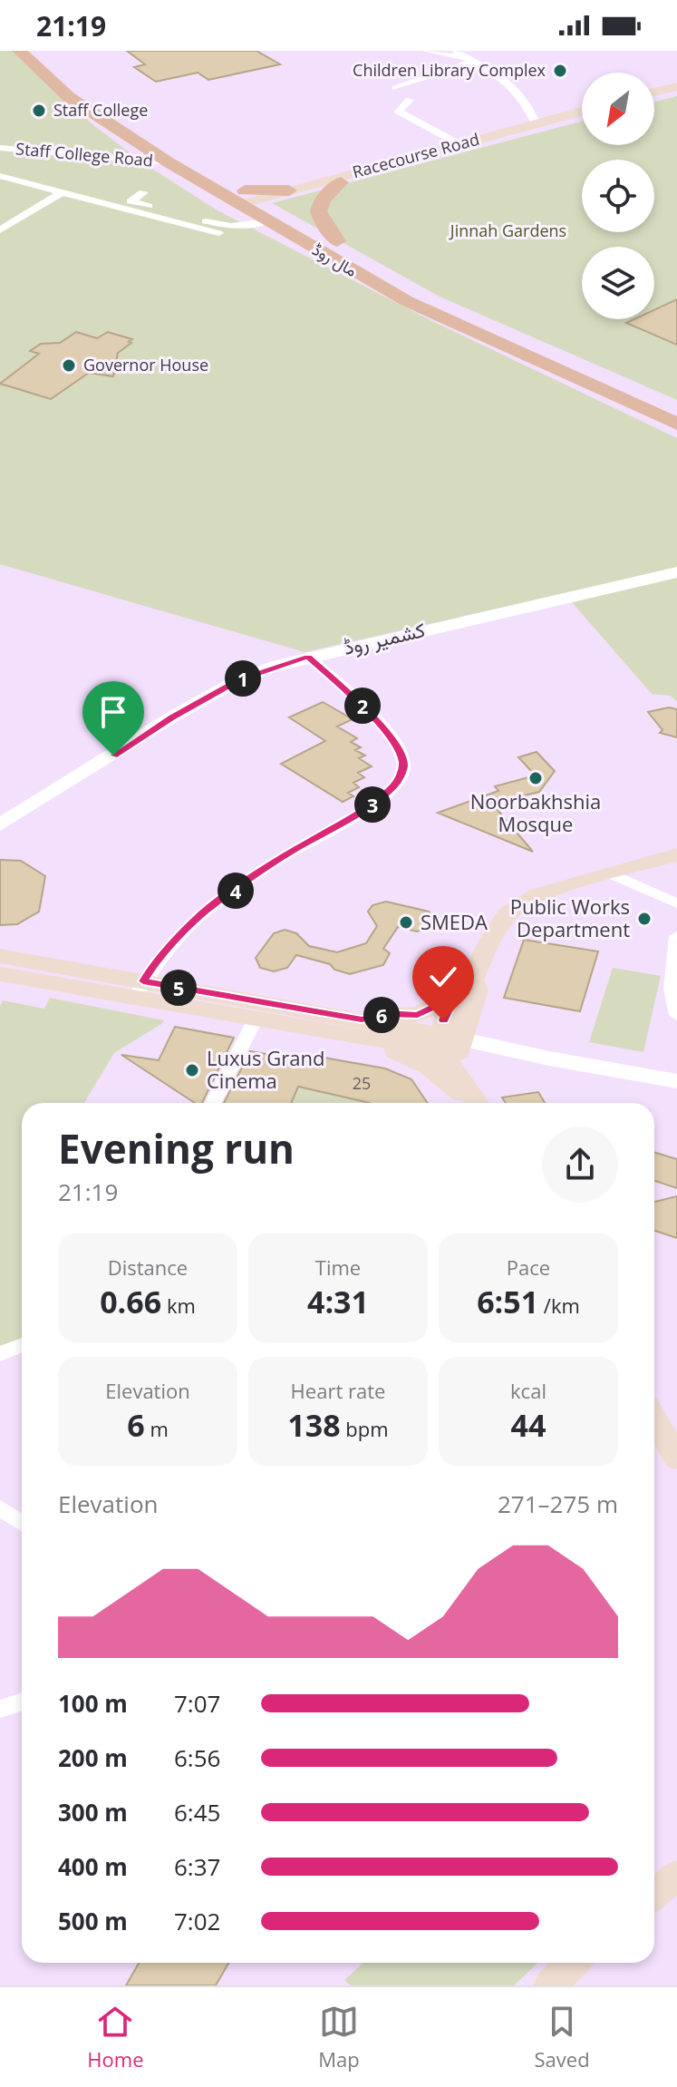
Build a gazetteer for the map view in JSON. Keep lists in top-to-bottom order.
{
  "streets": {
    "main road": ["Racecourse Road", "مال روڈ"],
    "street": ["Staff College Road", "کشمیر روڈ"]
  },
  "crossings": [
    ["Staff College Road", "مال روڈ"],
    ["Racecourse Road", "مال روڈ"]
  ],
  "parks": ["Jinnah Gardens"],
  "places": [
    "Children Library Complex",
    "Staff College",
    "Governor House",
    "Noorbakhshia Mosque",
    "Public Works Department",
    "SMEDA",
    "Luxus Grand Cinema"
  ],
  "house_numbers": ["25"],
  "north": "bottom left",
  "page": {
    "status": "21:19",
    "pins": [
      "1",
      "2",
      "3",
      "4",
      "5",
      "6"
    ],
    "heading": ["Evening run", "21:19"],
    "stats": [
      ["Distance", "0.66 km"],
      ["Time", "4:31"],
      ["Pace", "6:51 /km"],
      ["Elevation", "6 m"],
      ["Heart rate", "138 bpm"],
      ["kcal", "44"]
    ],
    "chart": ["Elevation", "271–275 m"],
    "list": [
      {
        "name": "100 m",
        "note": "7:07"
      },
      {
        "name": "200 m",
        "note": "6:56"
      },
      {
        "name": "300 m",
        "note": "6:45"
      },
      {
        "name": "400 m",
        "note": "6:37"
      },
      {
        "name": "500 m",
        "note": "7:02"
      }
    ],
    "tabs": ["Home", "Map", "Saved"]
  }
}
